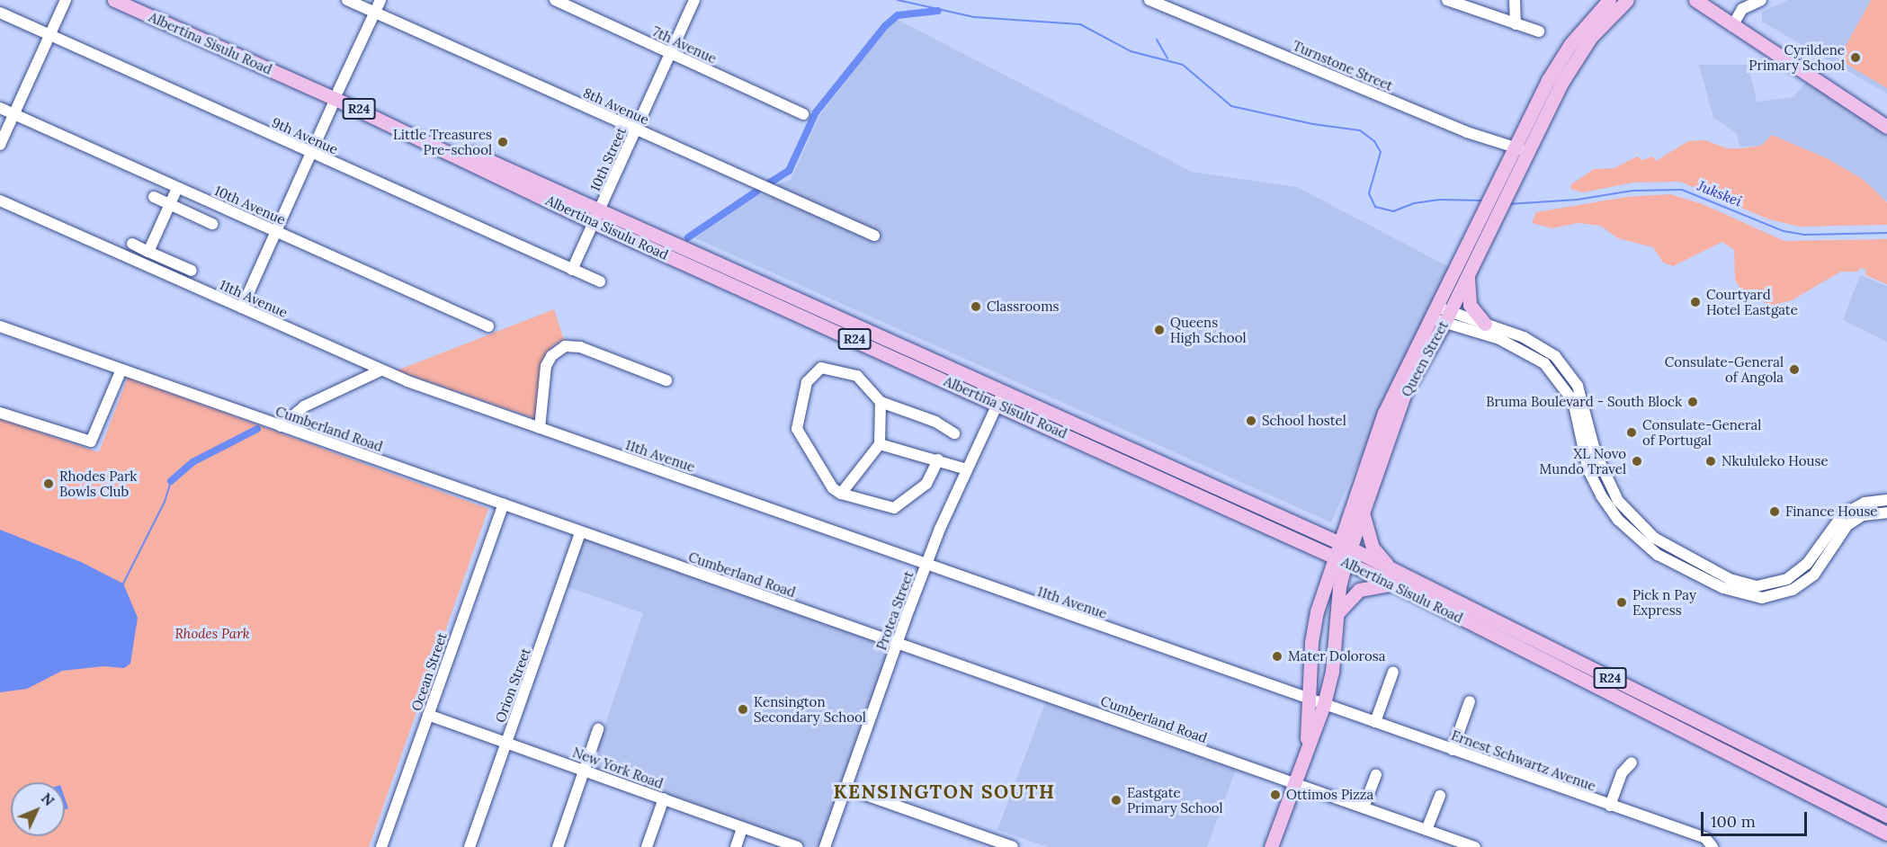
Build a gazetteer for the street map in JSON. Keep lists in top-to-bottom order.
{
  "streets": {
    "main road": ["Albertina Sisulu Road", "R24", "Queen Street"],
    "street": [
      "7th Avenue",
      "Turnstone Street",
      "8th Avenue",
      "9th Avenue",
      "10th Street",
      "10th Avenue",
      "11th Avenue",
      "Cumberland Road",
      "Protea Street",
      "Ocean Street",
      "Orion Street",
      "Ernest Schwartz Avenue",
      "New York Road"
    ]
  },
  "crossings": [
    ["Albertina Sisulu Road", "10th Street"],
    ["Albertina Sisulu Road", "Queen Street"],
    ["Albertina Sisulu Road", "Protea Street"],
    ["7th Avenue", "10th Street"],
    ["Turnstone Street", "Queen Street"],
    ["8th Avenue", "10th Street"],
    ["9th Avenue", "10th Street"],
    ["11th Avenue", "Queen Street"],
    ["11th Avenue", "Protea Street"],
    ["11th Avenue", "Ernest Schwartz Avenue"],
    ["Queen Street", "Cumberland Road"],
    ["Queen Street", "Ernest Schwartz Avenue"],
    ["Cumberland Road", "Protea Street"],
    ["Cumberland Road", "Ocean Street"],
    ["Cumberland Road", "Orion Street"],
    ["Ocean Street", "New York Road"],
    ["Orion Street", "New York Road"]
  ],
  "districts": ["KENSINGTON SOUTH"],
  "water": ["Jukskei"],
  "parks": ["Rhodes Park"],
  "places": [
    "Cyrildene Primary School",
    "Little Treasures Pre-school",
    "Courtyard Hotel Eastgate",
    "Classrooms",
    "Queens High School",
    "Consulate-General of Angola",
    "Bruma Boulevard - South Block",
    "School hostel",
    "Consulate-General of Portugal",
    "XL Novo Mundo Travel",
    "Nkululeko House",
    "Rhodes Park Bowls Club",
    "Finance House",
    "Pick n Pay Express",
    "Mater Dolorosa",
    "Kensington Secondary School",
    "Ottimos Pizza",
    "Eastgate Primary School"
  ],
  "scale_bar": "100 m",
  "north": "top right"
}
